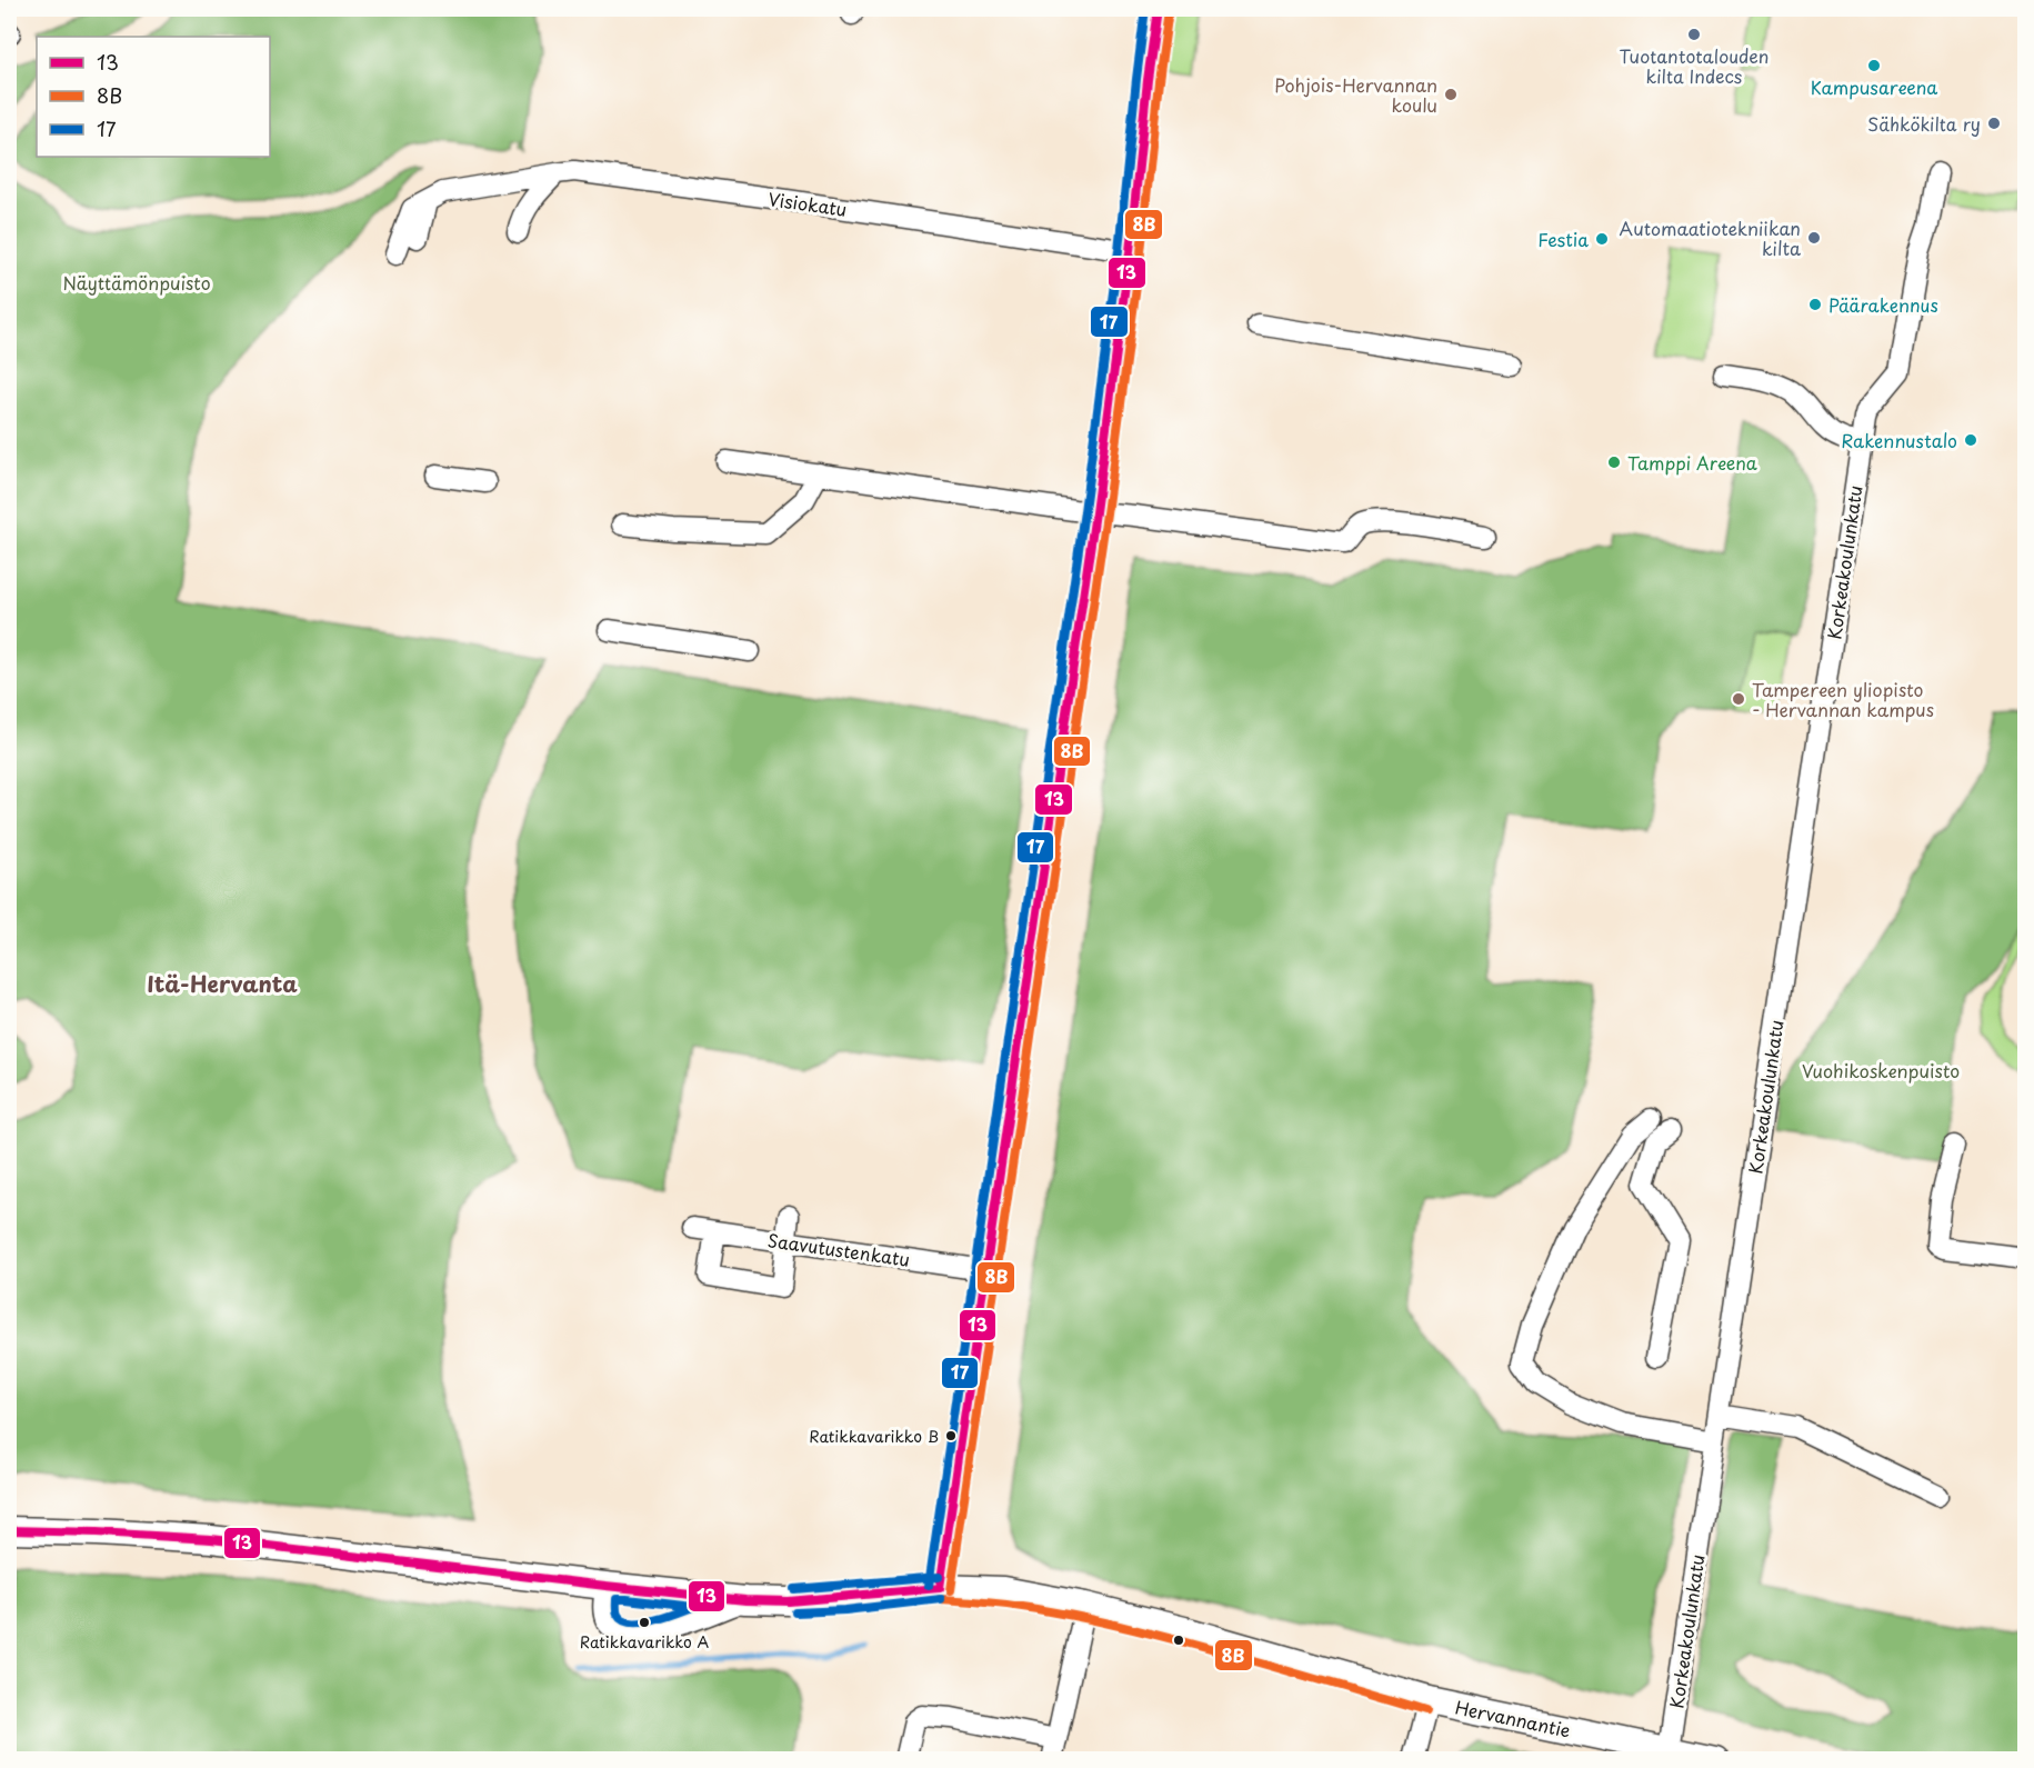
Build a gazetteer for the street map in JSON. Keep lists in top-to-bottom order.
{
  "streets": {
    "main road": ["Hervannantie"],
    "street": ["Visiokatu", "Korkeakoulunkatu", "Saavutustenkatu"]
  },
  "crossings": [
    ["Korkeakoulunkatu", "Hervannantie"]
  ],
  "districts": ["Itä-Hervanta"],
  "parks": ["Näyttämönpuisto", "Vuohikoskenpuisto"],
  "places": [
    "Tuotantotalouden kilta Indecs",
    "Kampusareena",
    "Pohjois-Hervannan koulu",
    "Sähkökilta ry",
    "Automaatiotekniikan kilta",
    "Festia",
    "Päärakennus",
    "Rakennustalo",
    "Tamppi Areena",
    "Tampereen yliopisto - Hervannan kampus",
    "Ratikkavarikko B",
    "Ratikkavarikko A"
  ],
  "lines": ["transit line 13", "transit line 17", "transit line 8B"],
  "legend": ["13", "8B", "17"]
}
